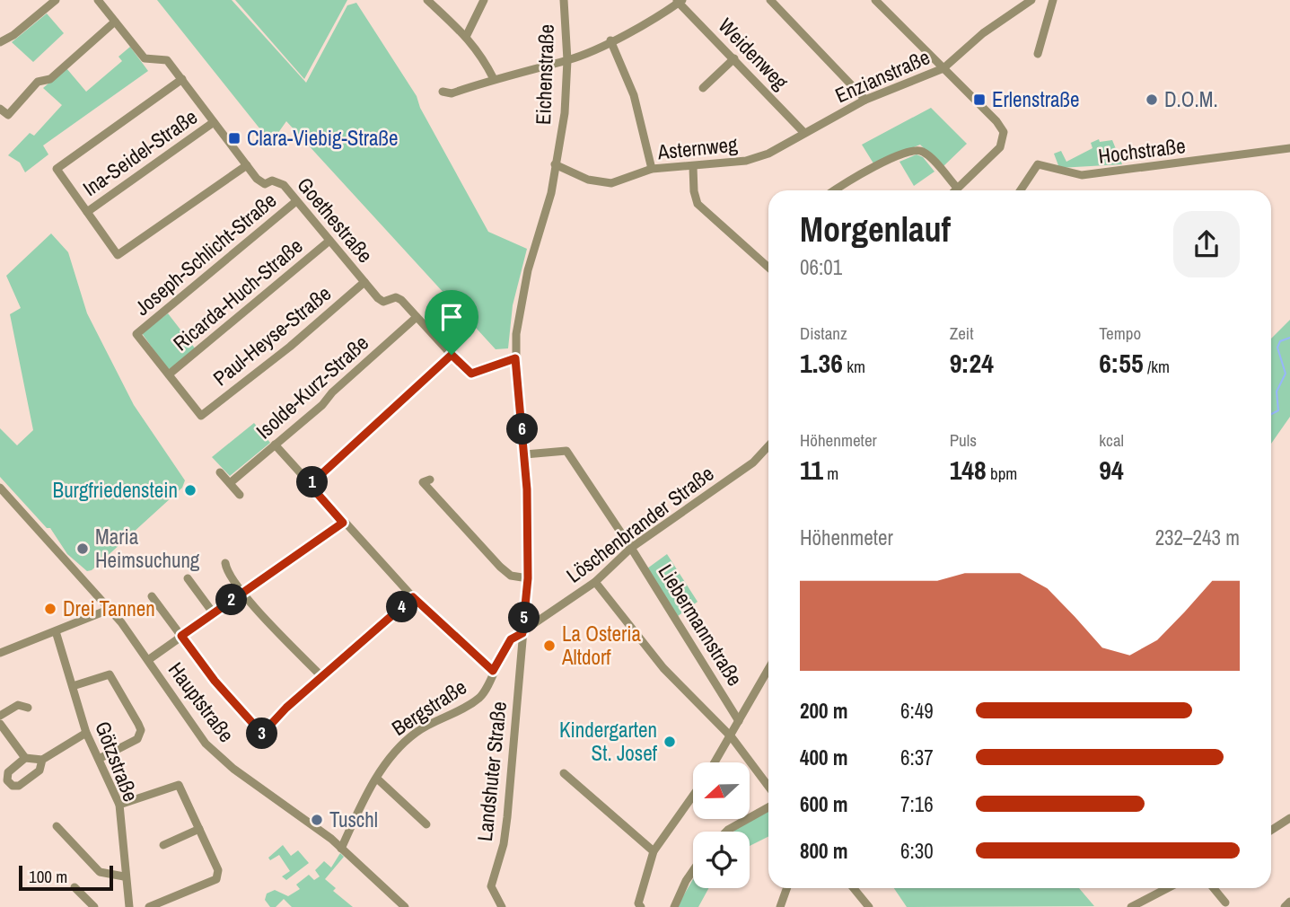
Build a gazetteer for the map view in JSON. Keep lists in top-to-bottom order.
{
  "streets": {
    "street": [
      "Weidenweg",
      "Eichenstraße",
      "Enzianstraße",
      "Asternweg",
      "Hochstraße",
      "Ina-Seidel-Straße",
      "Goethestraße",
      "Joseph-Schlicht-Straße",
      "Ricarda-Huch-Straße",
      "Paul-Heyse-Straße",
      "Isolde-Kurz-Straße",
      "Löschenbrander Straße",
      "Liebermannstraße",
      "Hauptstraße",
      "Bergstraße",
      "Götzstraße",
      "Landshuter Straße"
    ]
  },
  "crossings": [
    ["Weidenweg", "Enzianstraße"],
    ["Weidenweg", "Asternweg"],
    ["Eichenstraße", "Asternweg"],
    ["Eichenstraße", "Goethestraße"],
    ["Eichenstraße", "Landshuter Straße"],
    ["Enzianstraße", "Asternweg"],
    ["Ina-Seidel-Straße", "Goethestraße"],
    ["Goethestraße", "Joseph-Schlicht-Straße"],
    ["Goethestraße", "Ricarda-Huch-Straße"],
    ["Goethestraße", "Paul-Heyse-Straße"],
    ["Goethestraße", "Isolde-Kurz-Straße"],
    ["Joseph-Schlicht-Straße", "Ricarda-Huch-Straße"],
    ["Joseph-Schlicht-Straße", "Paul-Heyse-Straße"],
    ["Ricarda-Huch-Straße", "Paul-Heyse-Straße"],
    ["Löschenbrander Straße", "Liebermannstraße"],
    ["Löschenbrander Straße", "Bergstraße"],
    ["Löschenbrander Straße", "Landshuter Straße"],
    ["Liebermannstraße", "Landshuter Straße"],
    ["Hauptstraße", "Bergstraße"],
    ["Bergstraße", "Landshuter Straße"]
  ],
  "places": {
    "transit": ["Erlenstraße", "Clara-Viebig-Straße"],
    "other": [
      "D.O.M.",
      "Burgfriedenstein",
      "Maria Heimsuchung",
      "Drei Tannen",
      "La Osteria Altdorf",
      "Kindergarten St. Josef",
      "Tuschl"
    ]
  },
  "scale_bar": "100 m",
  "north": "left",
  "page": {
    "heading": ["Morgenlauf", "06:01"],
    "stats": [
      ["Distanz", "1.36 km"],
      ["Zeit", "9:24"],
      ["Tempo", "6:55 /km"],
      ["Höhenmeter", "11 m"],
      ["Puls", "148 bpm"],
      ["kcal", "94"]
    ],
    "pins": [
      "6",
      "1",
      "2",
      "4",
      "5",
      "3"
    ],
    "chart": ["Höhenmeter", "232–243 m"],
    "list": [
      {
        "name": "200 m",
        "note": "6:49"
      },
      {
        "name": "400 m",
        "note": "6:37"
      },
      {
        "name": "600 m",
        "note": "7:16"
      },
      {
        "name": "800 m",
        "note": "6:30"
      }
    ],
    "scale": "100 m"
  }
}
